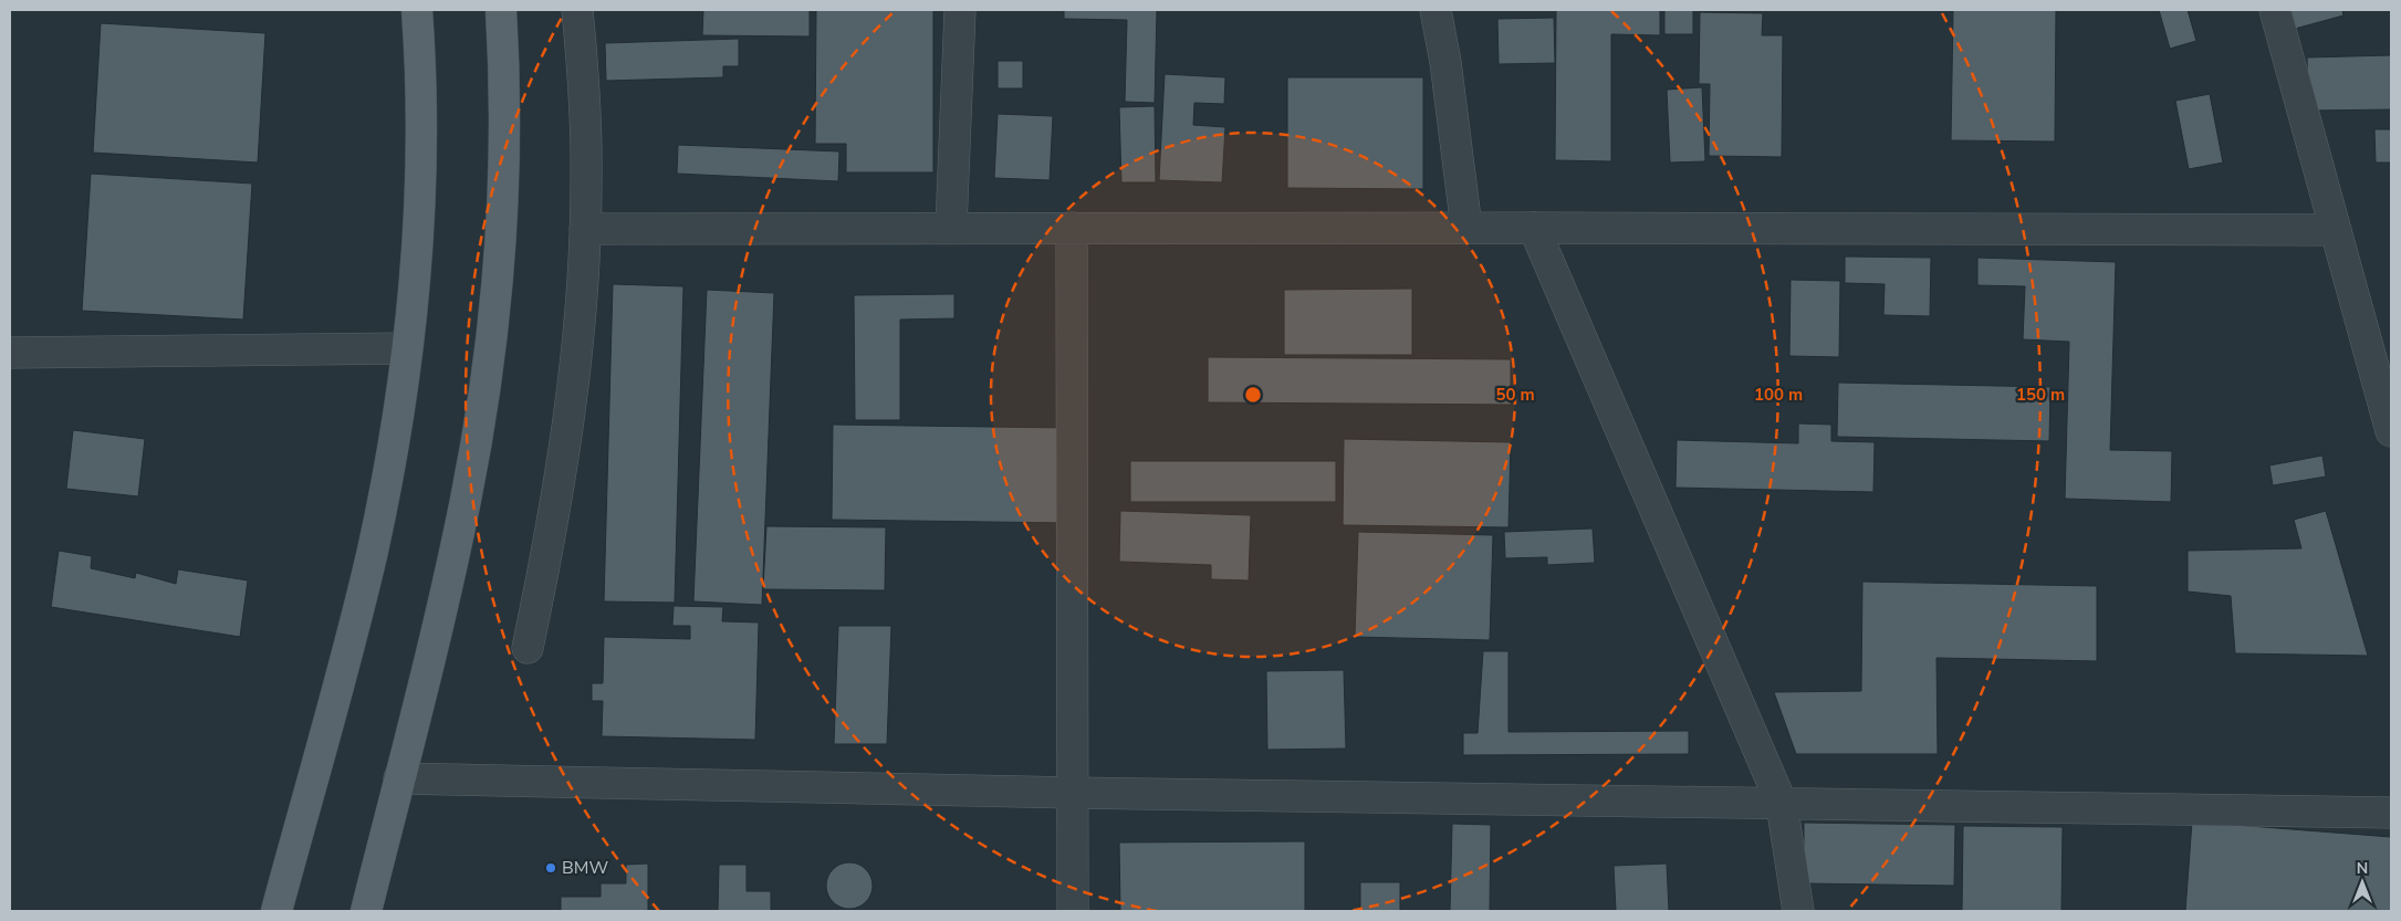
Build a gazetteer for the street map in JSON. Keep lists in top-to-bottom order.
{
  "places": ["BMW"],
  "north": "top",
  "rings": ["50 m", "100 m", "150 m"]
}
